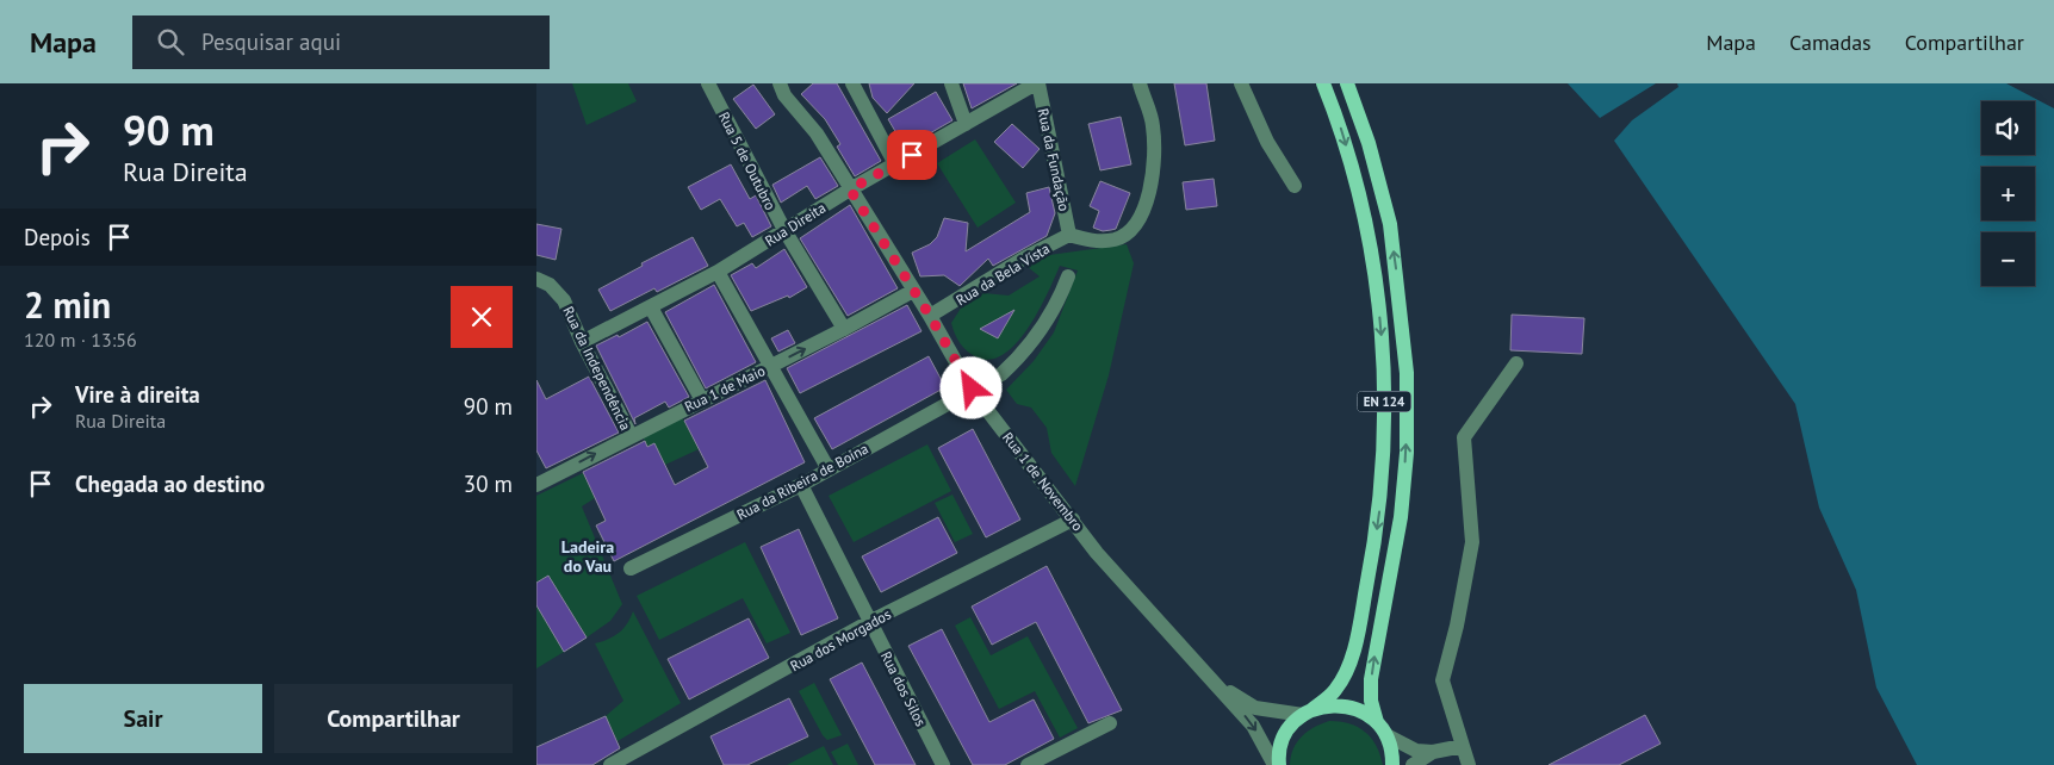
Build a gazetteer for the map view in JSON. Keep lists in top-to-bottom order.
{
  "streets": {
    "main road": ["EN 124"],
    "street": [
      "Rua da Fundação",
      "Rua 5 de Outubro",
      "Rua Direita",
      "Rua da Bela Vista",
      "Rua da Independência",
      "Rua 1 de Maio",
      "Rua da Ribeira de Boina",
      "Rua 1 de Novembro",
      "Rua dos Morgados",
      "Rua dos Silos"
    ]
  },
  "crossings": [
    ["Rua da Fundação", "Rua Direita"],
    ["Rua da Fundação", "Rua da Bela Vista"],
    ["Rua 5 de Outubro", "Rua Direita"],
    ["Rua 5 de Outubro", "Rua 1 de Maio"],
    ["Rua Direita", "Rua da Independência"],
    ["Rua Direita", "Rua 1 de Novembro"],
    ["Rua da Bela Vista", "Rua 1 de Novembro"],
    ["Rua da Independência", "Rua 1 de Maio"],
    ["Rua 1 de Maio", "Rua 1 de Novembro"],
    ["Rua da Ribeira de Boina", "Rua 1 de Novembro"],
    ["Rua da Ribeira de Boina", "Rua dos Silos"],
    ["Rua 1 de Novembro", "Rua dos Morgados"],
    ["Rua dos Morgados", "Rua dos Silos"]
  ],
  "one_way": ["Rua 1 de Maio"],
  "districts": ["Ladeira do Vau"],
  "page": {
    "header": "Mapa",
    "search": "Pesquisar aqui",
    "nav": ["Mapa", "Camadas", "Compartilhar"],
    "turn": ["90 m", "Rua Direita"],
    "map_buttons": ["+", "−"],
    "then": "Depois",
    "heading": ["2 min", "120 m · 13:56"],
    "list": [
      {
        "name": "Vire à direita",
        "note": "Rua Direita",
        "value": "90 m"
      },
      {
        "name": "Chegada ao destino",
        "value": "30 m"
      }
    ],
    "buttons": ["Sair", "Compartilhar"]
  }
}
